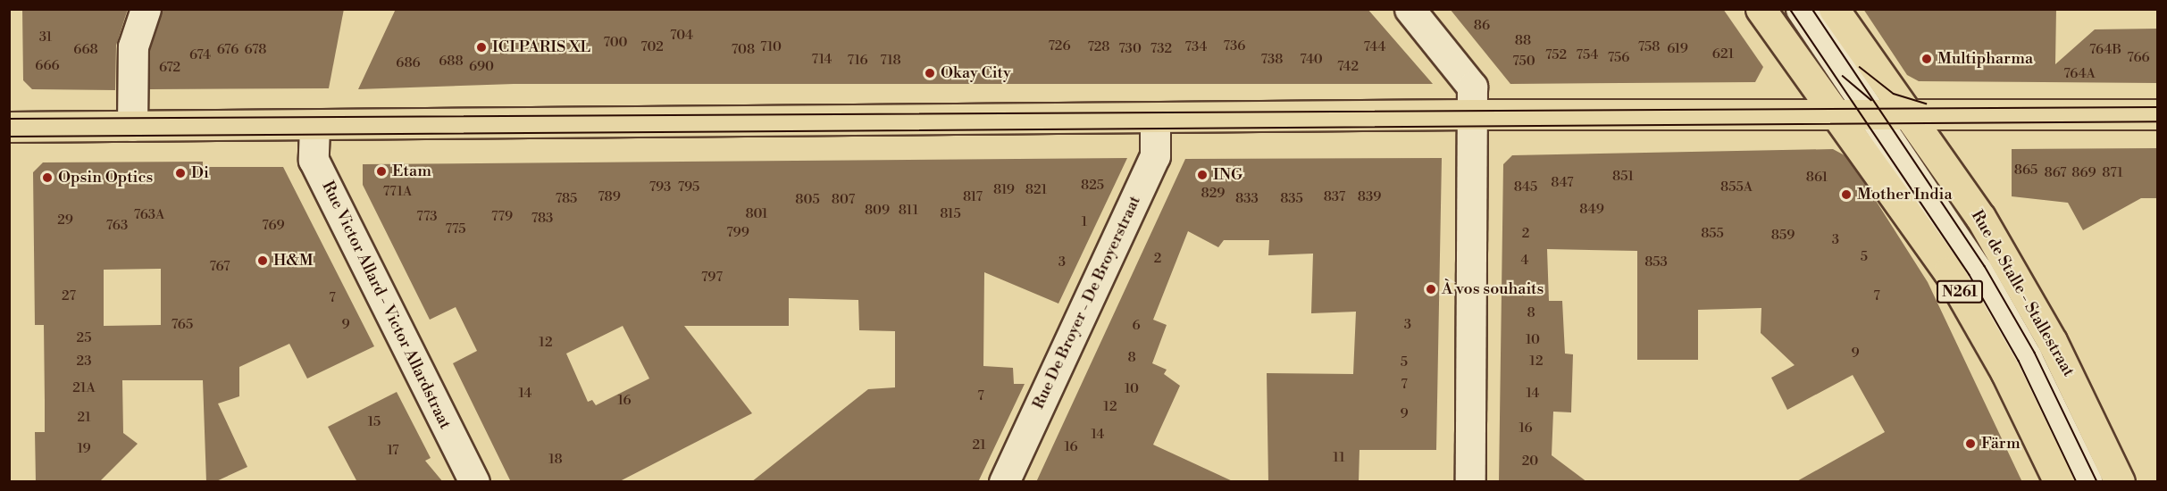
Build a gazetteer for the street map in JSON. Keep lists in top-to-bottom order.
{
  "streets": {
    "main road": ["N261", "Rue de Stalle - Stallestraat"],
    "street": ["Rue De Broyer - De Broyerstraat", "Rue Victor Allard - Victor Allardstraat"]
  },
  "places": [
    "ICI PARIS XL",
    "Multipharma",
    "Okay City",
    "Etam",
    "Di",
    "ING",
    "Opsin Optics",
    "Mother India",
    "H&M",
    "À vos souhaits",
    "Färm"
  ],
  "house_numbers": [
    "86",
    "704",
    "31",
    "88",
    "700",
    "726",
    "736",
    "702",
    "710",
    "728",
    "734",
    "744",
    "758",
    "730",
    "732",
    "619",
    "668",
    "676",
    "678",
    "708",
    "764B",
    "621",
    "674",
    "752",
    "754",
    "756",
    "766",
    "714",
    "738",
    "740",
    "716",
    "718",
    "688",
    "750",
    "686",
    "666",
    "690",
    "742",
    "672",
    "764A",
    "865",
    "867",
    "869",
    "871",
    "851",
    "861",
    "847",
    "825",
    "793",
    "795",
    "845",
    "855A",
    "819",
    "821",
    "771A",
    "829",
    "789",
    "817",
    "837",
    "839",
    "785",
    "833",
    "835",
    "805",
    "807",
    "849",
    "809",
    "811",
    "801",
    "815",
    "763A",
    "773",
    "779",
    "783",
    "29",
    "1",
    "763",
    "769",
    "775",
    "799",
    "2",
    "855",
    "859",
    "3",
    "5",
    "2",
    "4",
    "3",
    "853",
    "767",
    "797",
    "27",
    "7",
    "7",
    "8",
    "765",
    "9",
    "3",
    "6",
    "25",
    "10",
    "12",
    "9",
    "8",
    "23",
    "12",
    "5",
    "7",
    "21A",
    "10",
    "14",
    "14",
    "7",
    "16",
    "12",
    "9",
    "21",
    "15",
    "16",
    "14",
    "21",
    "16",
    "19",
    "17",
    "11",
    "18",
    "20"
  ]
}
